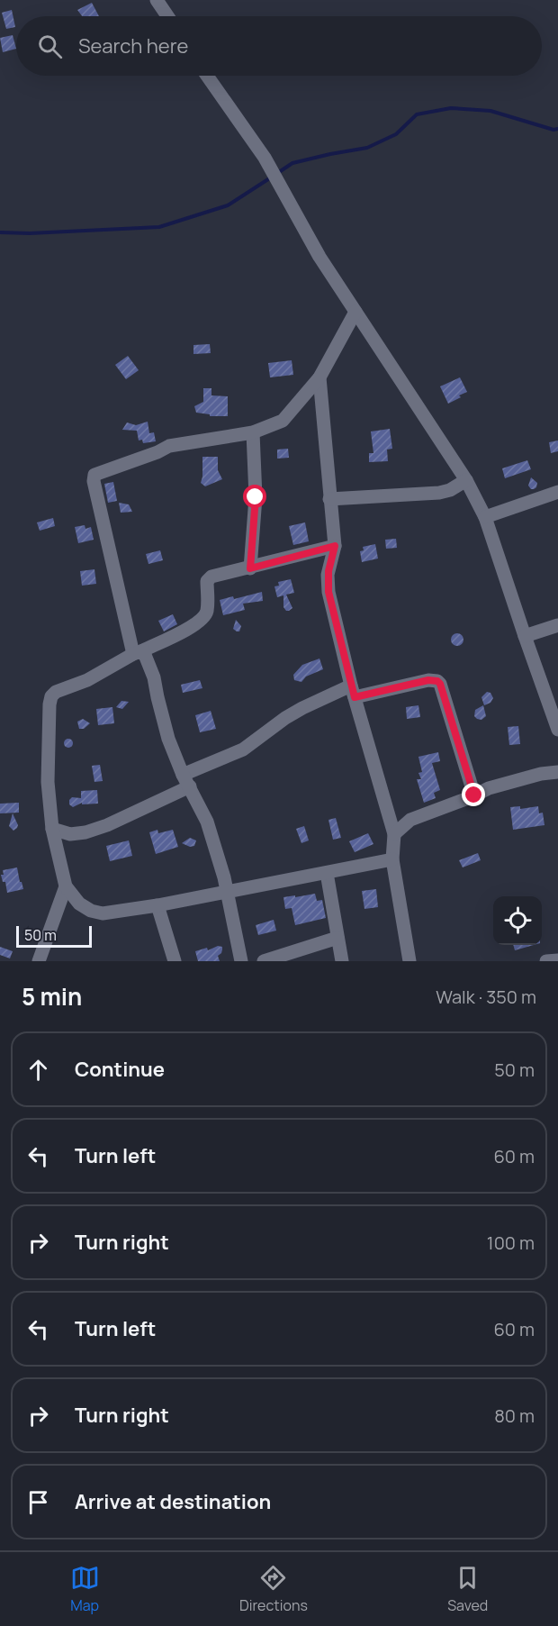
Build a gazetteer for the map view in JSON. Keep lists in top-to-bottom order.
{
  "scale_bar": "50 m",
  "page": {
    "search": "Search here",
    "scale": "50 m",
    "heading": ["5 min", "Walk · 350 m"],
    "list": [
      ["Continue", "50 m"],
      ["Turn left", "60 m"],
      ["Turn right", "100 m"],
      ["Turn left", "60 m"],
      ["Turn right", "80 m"],
      "Arrive at destination"
    ],
    "nav": ["Map", "Directions", "Saved"]
  }
}
